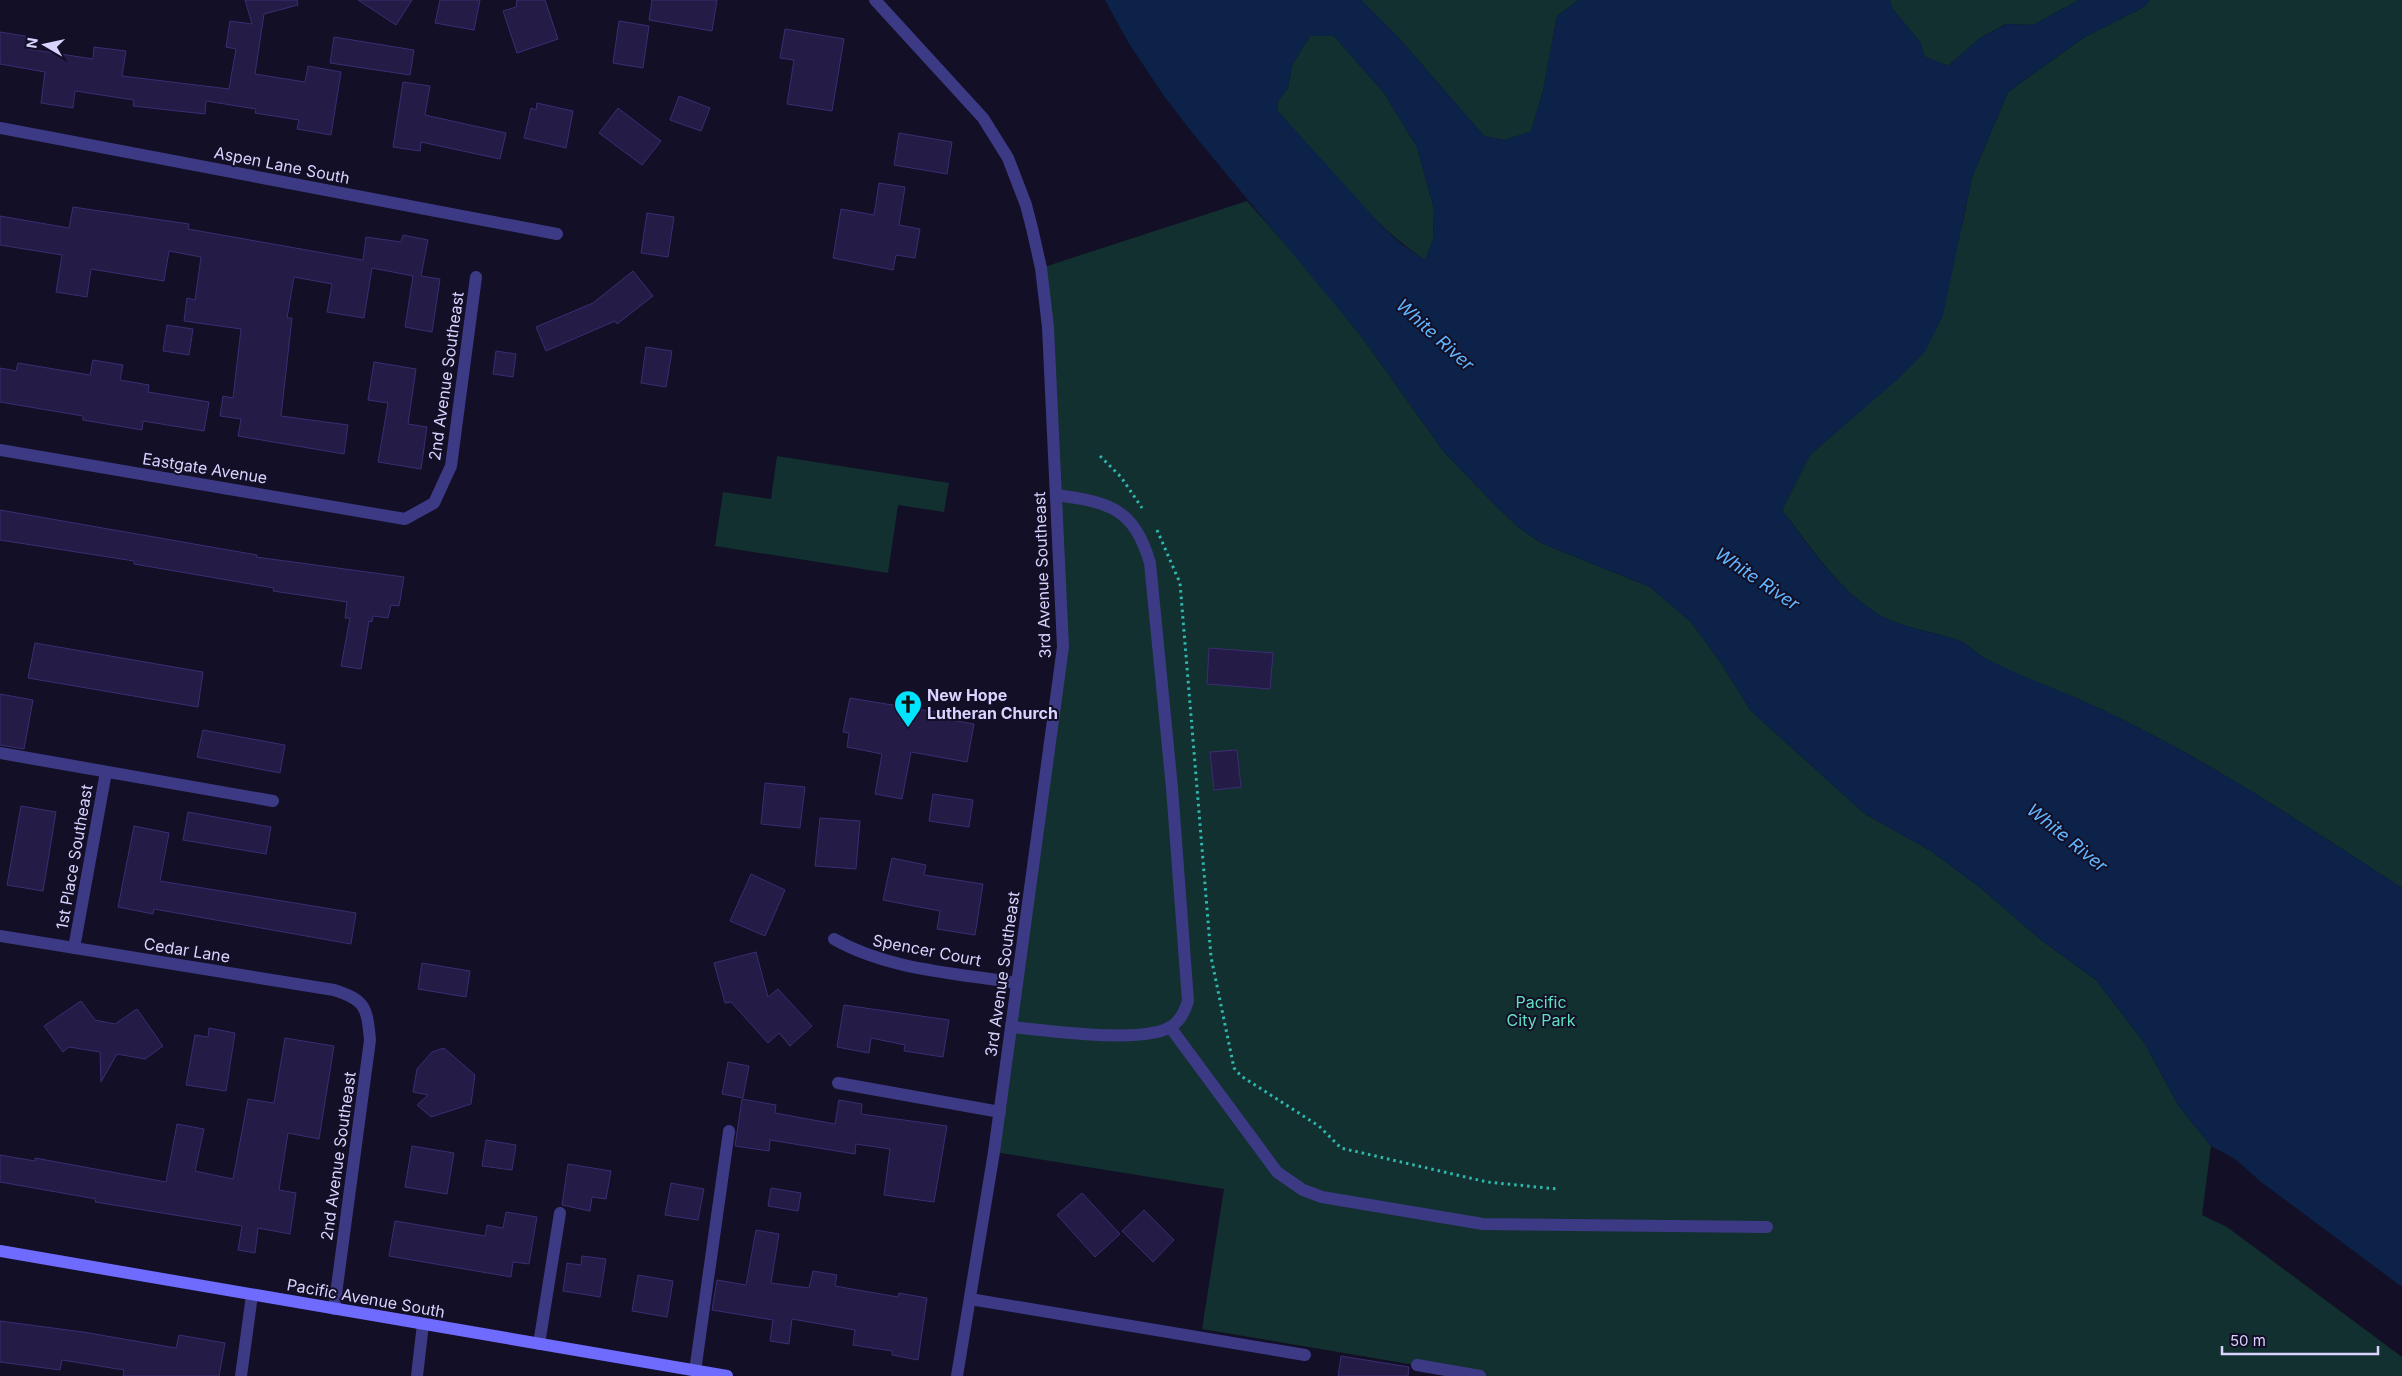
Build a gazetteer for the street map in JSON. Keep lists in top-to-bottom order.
{
  "streets": {
    "street": [
      "Aspen Lane South",
      "2nd Avenue Southeast",
      "Eastgate Avenue",
      "3rd Avenue Southeast",
      "1st Place Southeast",
      "Cedar Lane",
      "Spencer Court",
      "Pacific Avenue South"
    ]
  },
  "crossings": [
    ["2nd Avenue Southeast", "Eastgate Avenue"],
    ["2nd Avenue Southeast", "Cedar Lane"],
    ["2nd Avenue Southeast", "Pacific Avenue South"],
    ["3rd Avenue Southeast", "Spencer Court"],
    ["1st Place Southeast", "Cedar Lane"]
  ],
  "water": ["White River"],
  "parks": ["Pacific City Park"],
  "places": {
    "church": ["New Hope Lutheran Church"]
  },
  "scale_bar": "50 m",
  "north": "left"
}
